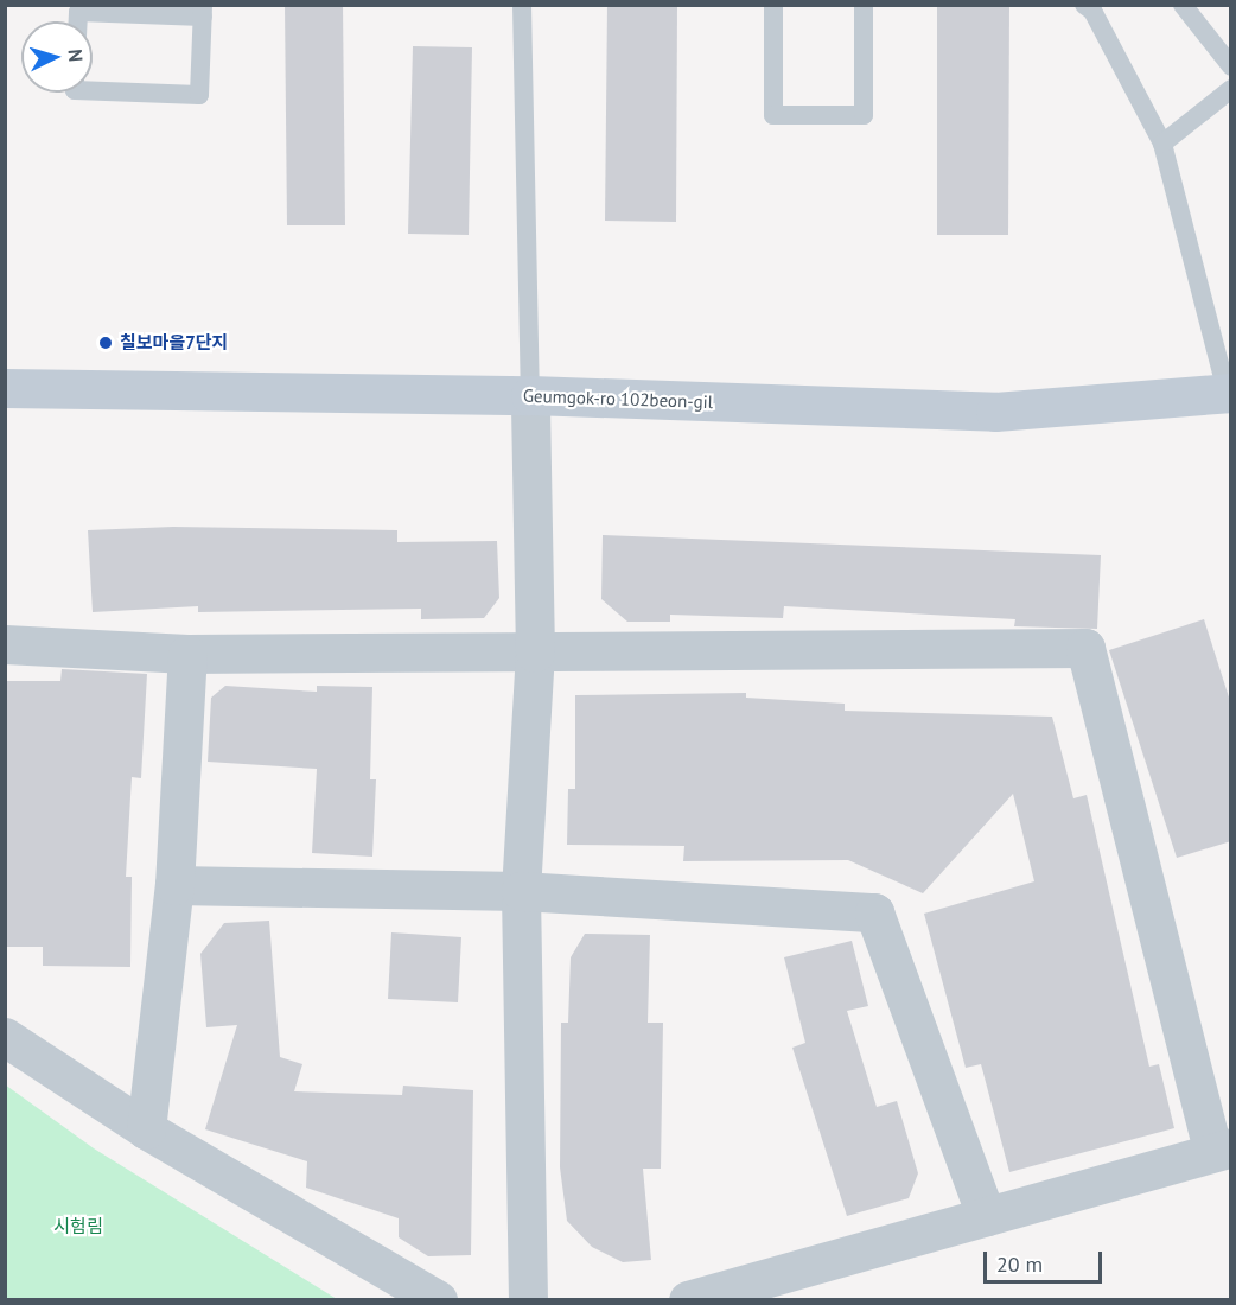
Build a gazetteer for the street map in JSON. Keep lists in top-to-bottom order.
{
  "streets": {
    "street": ["Geumgok-ro 102beon-gil"]
  },
  "parks": ["시험림"],
  "places": ["칠보마을7단지"],
  "scale_bar": "20 m",
  "north": "right"
}
